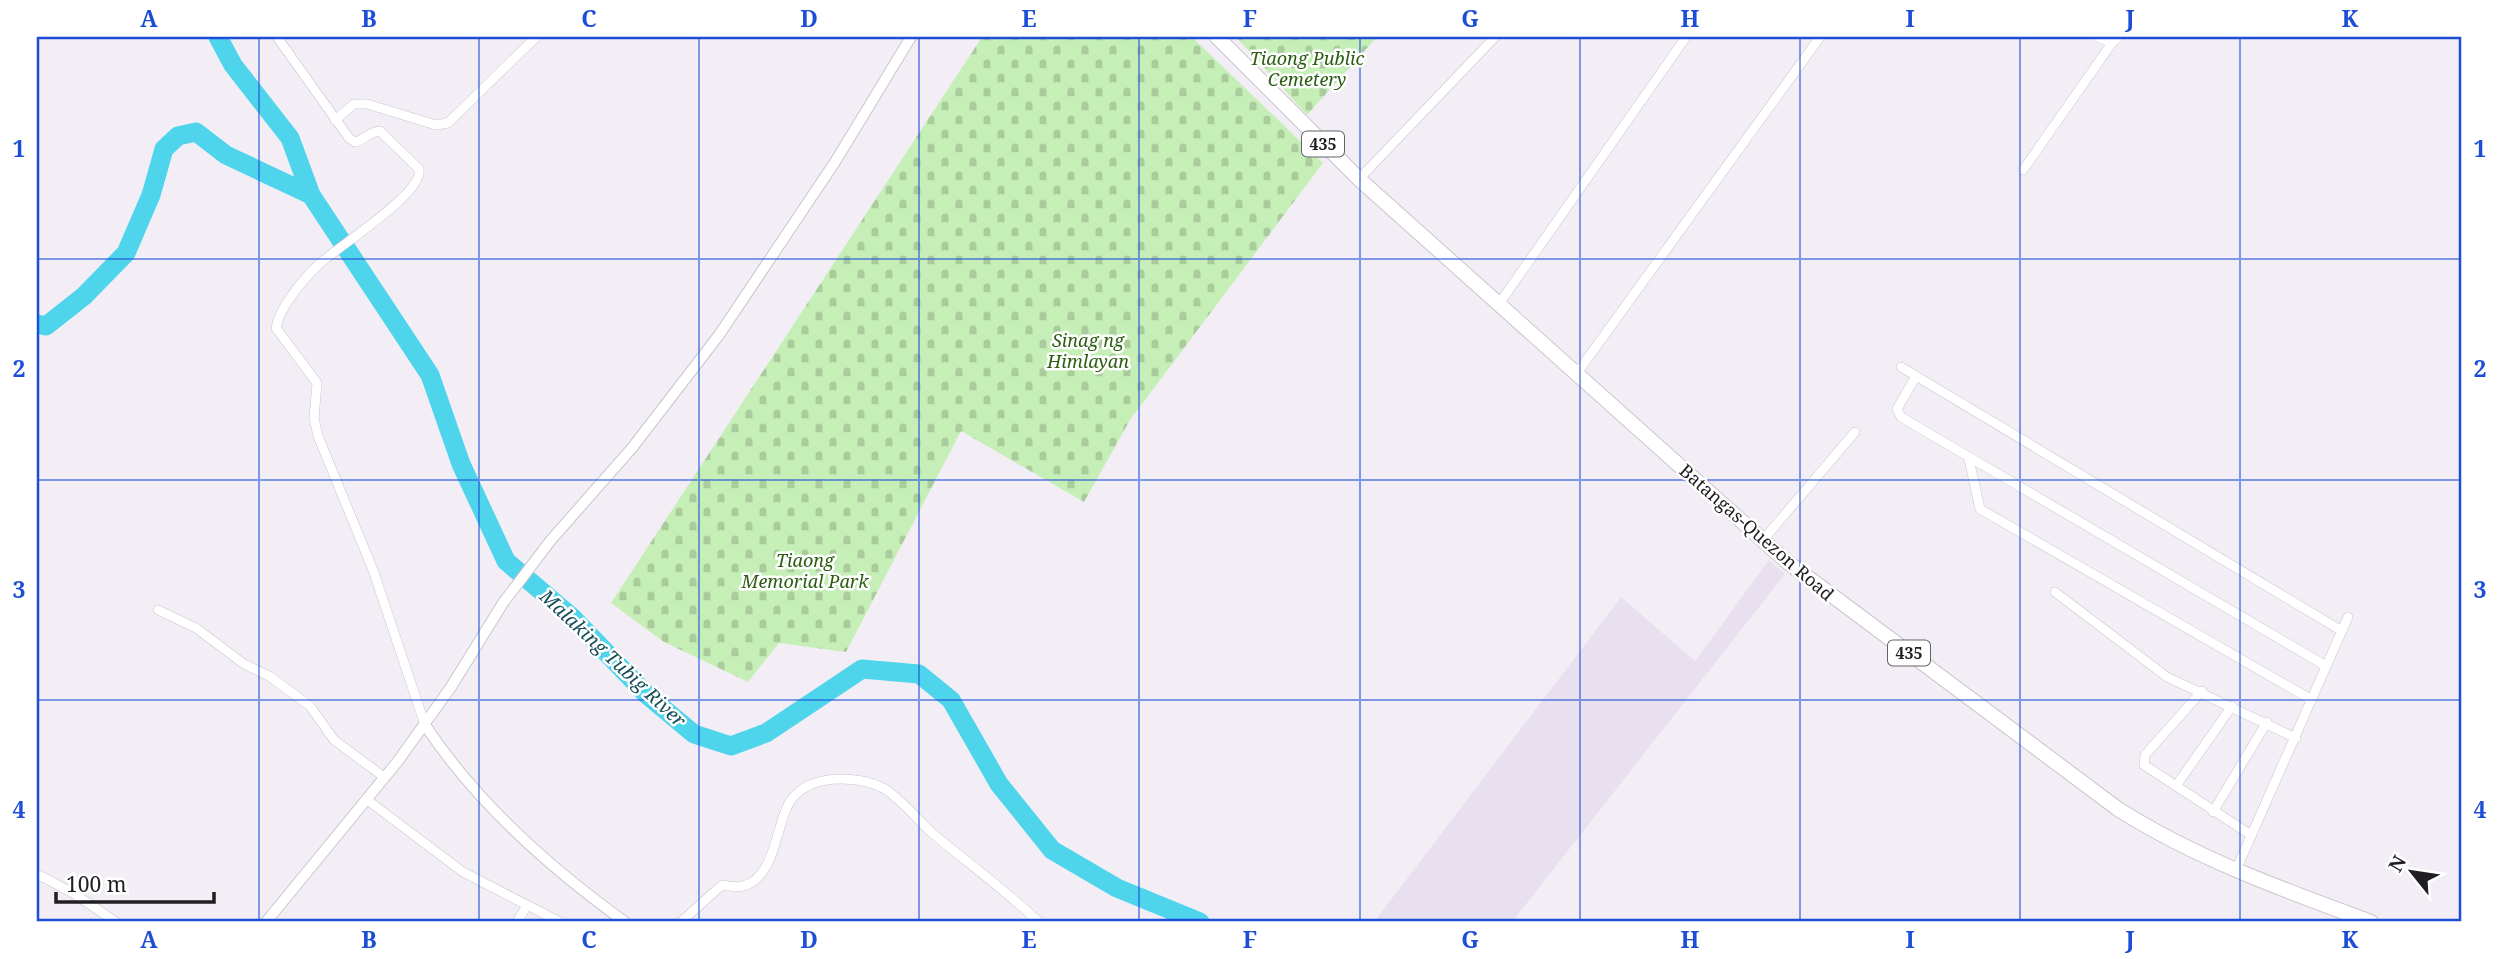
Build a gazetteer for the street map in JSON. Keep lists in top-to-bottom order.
{
  "streets": {
    "main road": ["435", "Batangas-Quezon Road"]
  },
  "water": ["Malaking Tubig River"],
  "parks": ["Tiaong Public Cemetery", "Sinag ng Himlayan", "Tiaong Memorial Park"],
  "scale_bar": "100 m",
  "north": "top left",
  "grid": {
    "columns": [
      "A",
      "B",
      "C",
      "D",
      "E",
      "F",
      "G",
      "H",
      "I",
      "J",
      "K"
    ],
    "rows": [
      "1",
      "2",
      "3",
      "4"
    ]
  }
}
